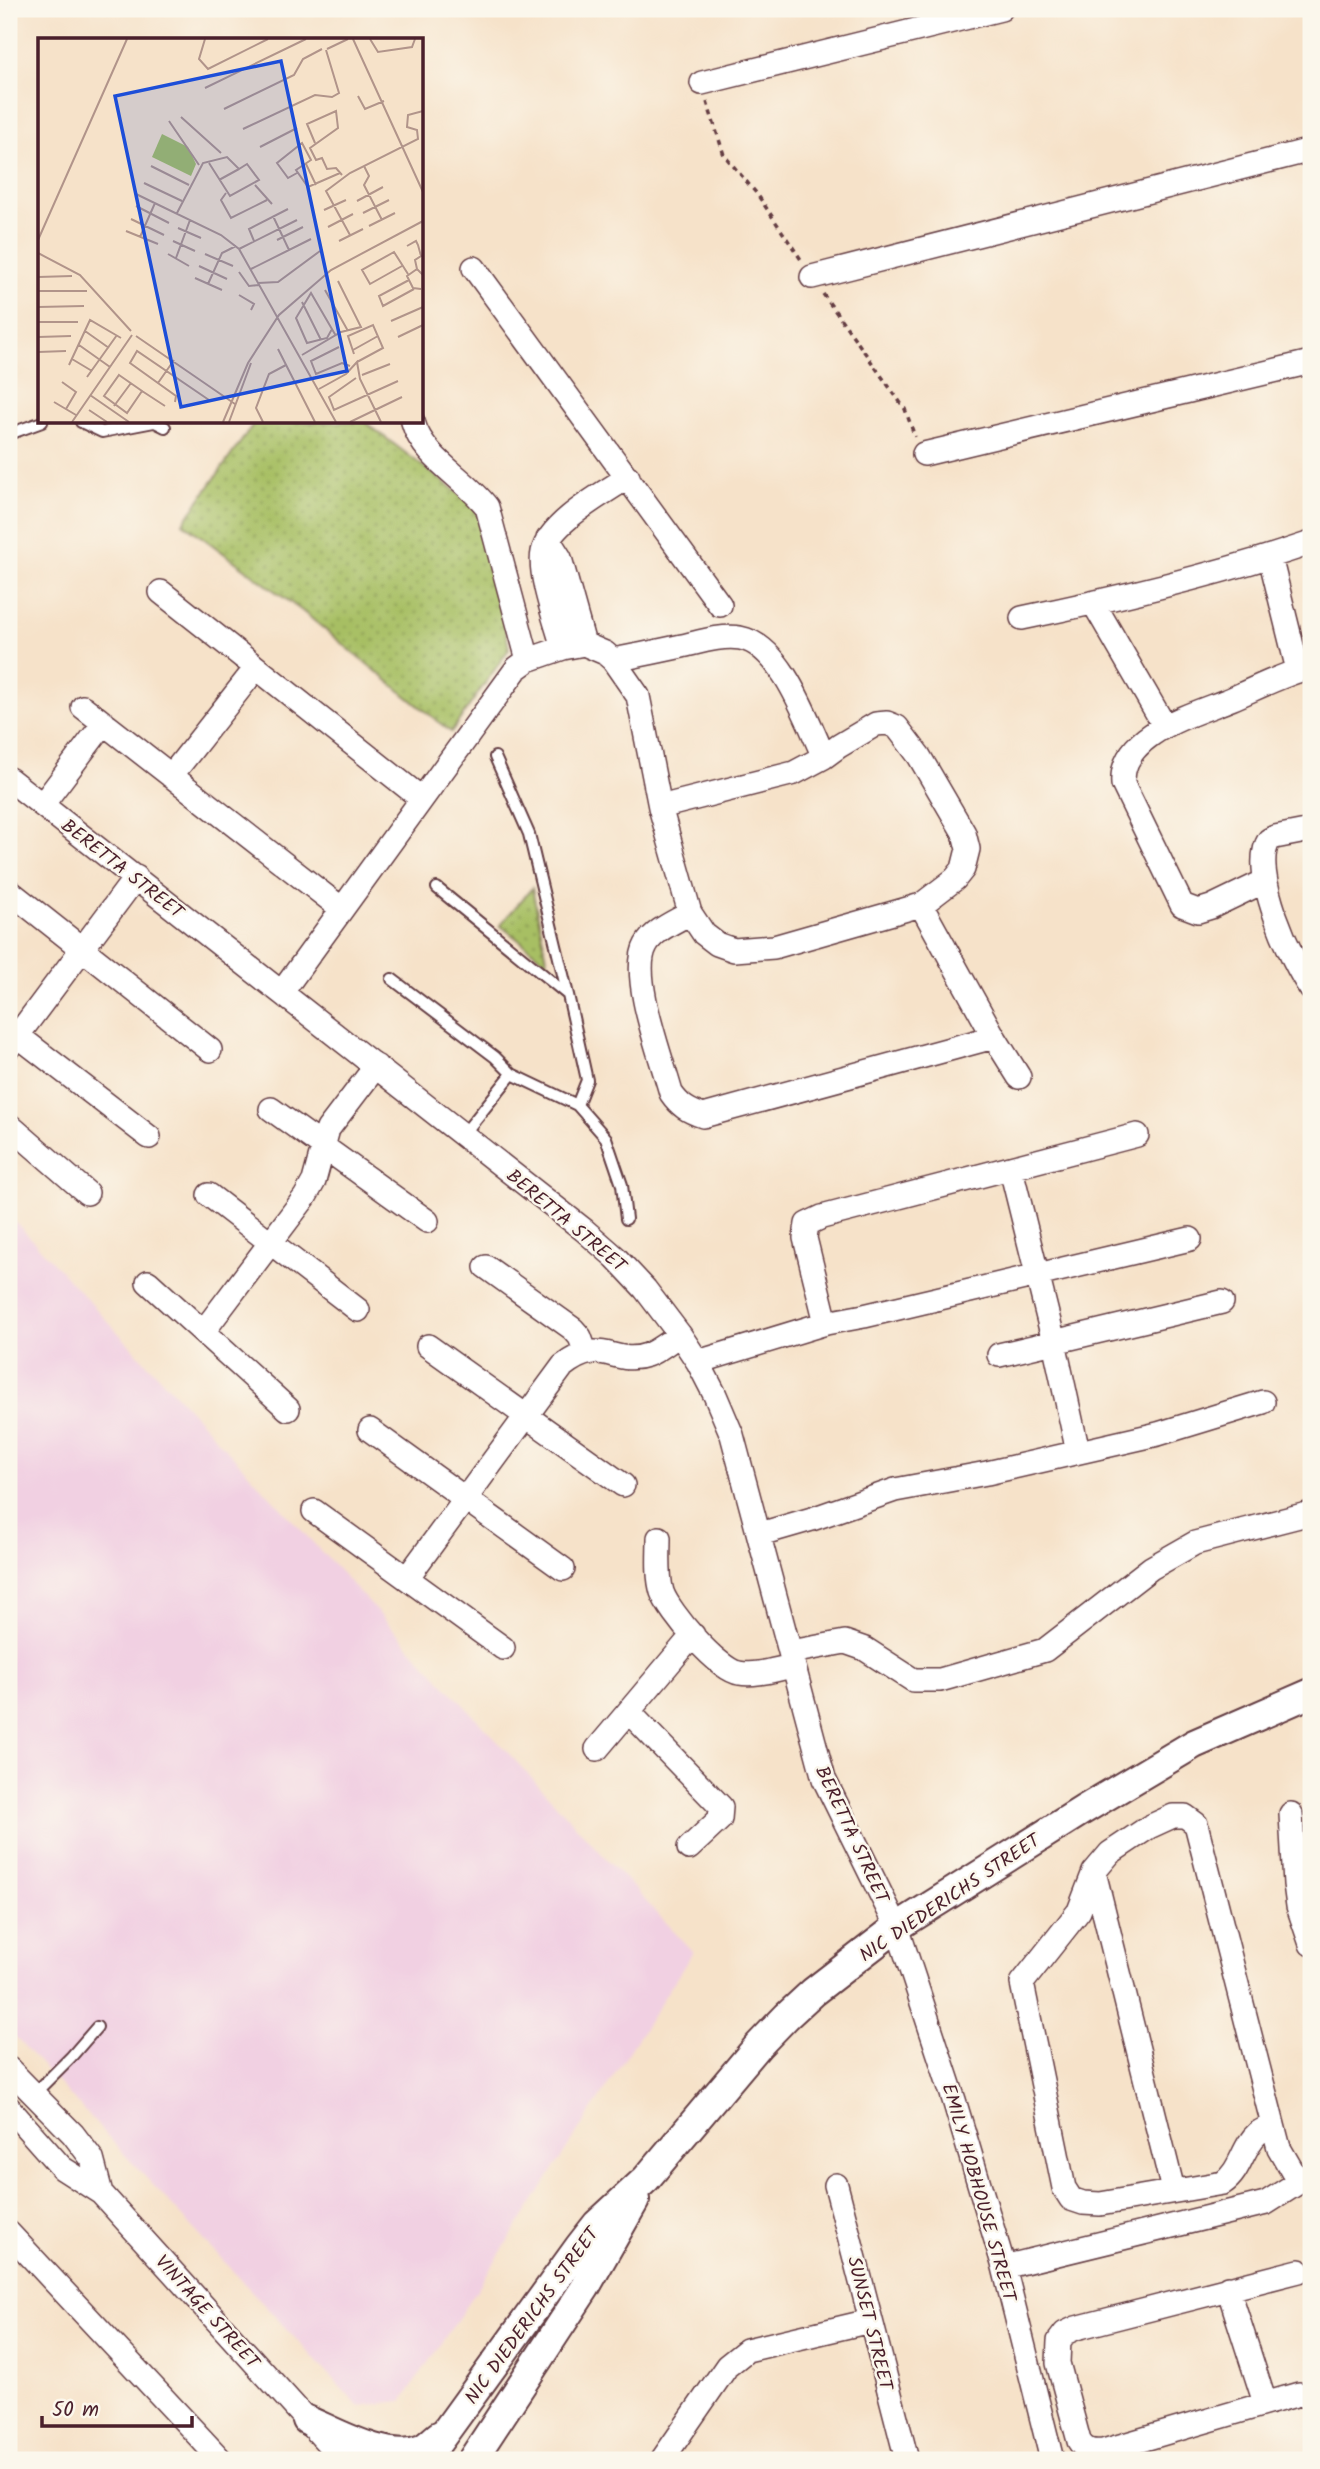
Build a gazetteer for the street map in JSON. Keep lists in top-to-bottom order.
{
  "streets": {
    "street": [
      "BERETTA STREET",
      "NIC DIEDERICHS STREET",
      "EMILY HOBHOUSE STREET",
      "VINTAGE STREET",
      "SUNSET STREET"
    ]
  },
  "crossings": [
    ["BERETTA STREET", "NIC DIEDERICHS STREET"],
    ["BERETTA STREET", "EMILY HOBHOUSE STREET"],
    ["NIC DIEDERICHS STREET", "EMILY HOBHOUSE STREET"]
  ],
  "scale_bar": "50 m"
}
